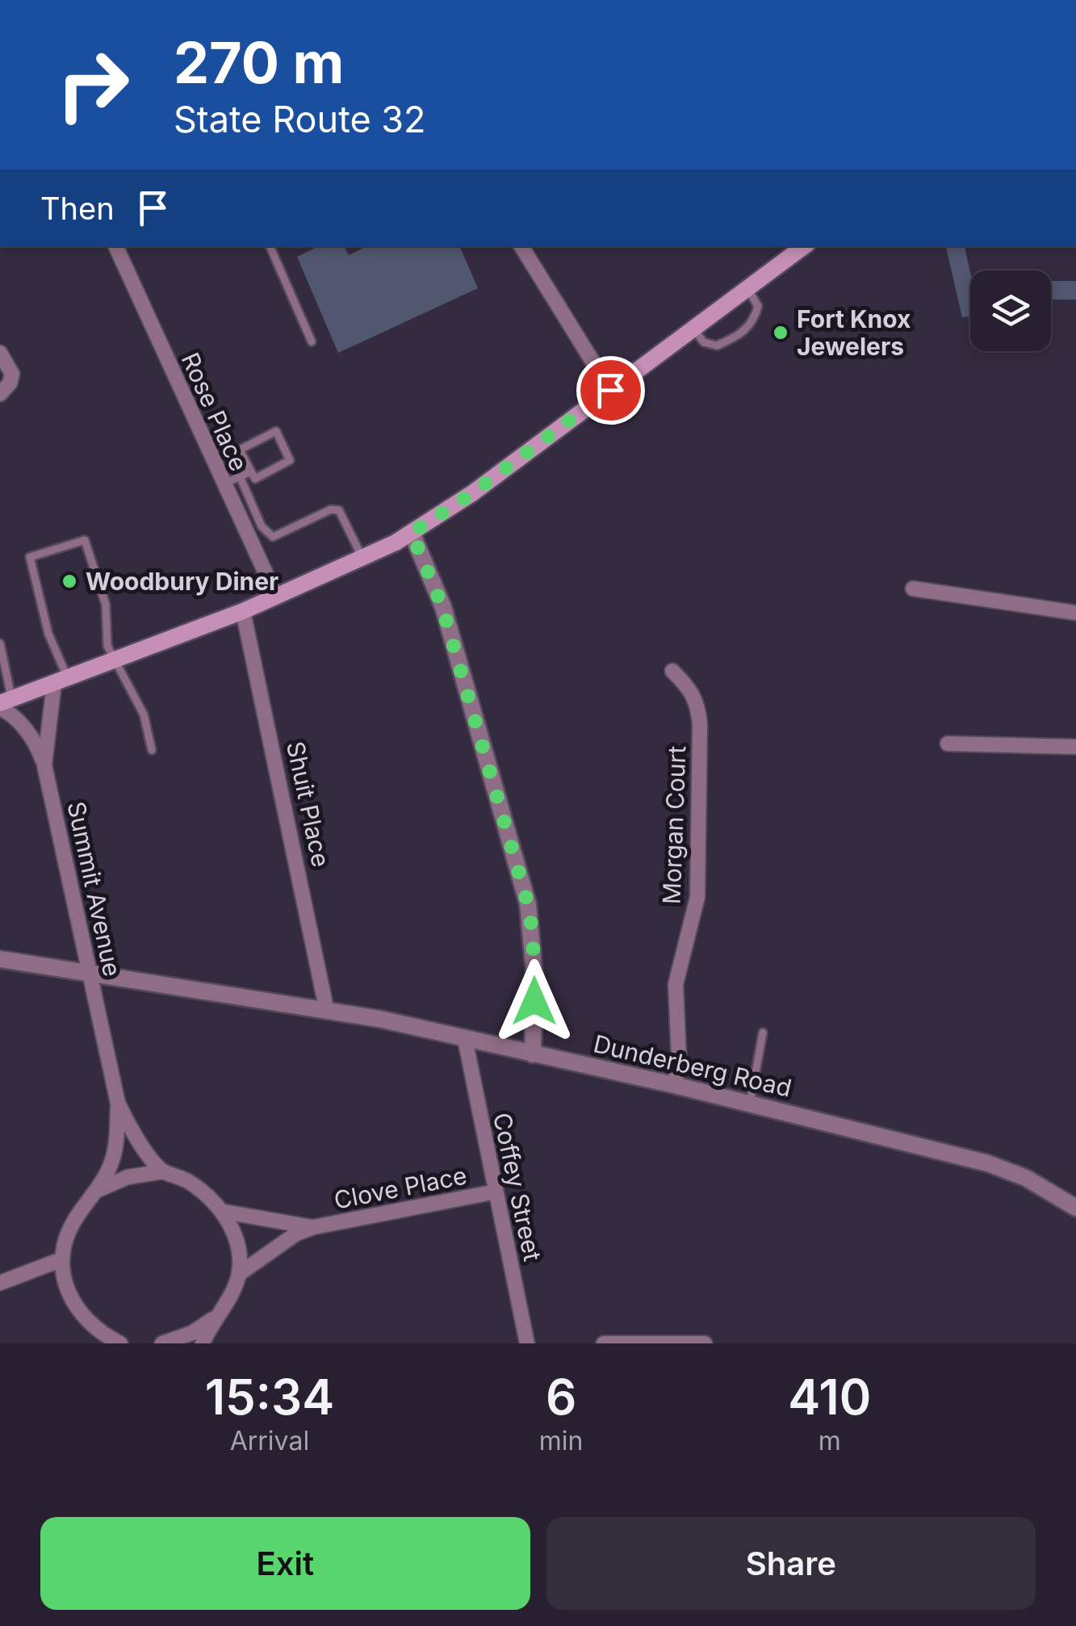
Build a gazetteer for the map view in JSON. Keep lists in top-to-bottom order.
{
  "streets": {
    "street": [
      "Rose Place",
      "Shuit Place",
      "Morgan Court",
      "Summit Avenue",
      "Dunderberg Road",
      "Coffey Street",
      "Clove Place"
    ]
  },
  "crossings": [
    ["Shuit Place", "Dunderberg Road"],
    ["Morgan Court", "Dunderberg Road"],
    ["Summit Avenue", "Dunderberg Road"],
    ["Summit Avenue", "Clove Place"],
    ["Dunderberg Road", "Coffey Street"],
    ["Coffey Street", "Clove Place"]
  ],
  "places": ["Fort Knox Jewelers", "Woodbury Diner"],
  "page": {
    "turn": ["270 m", "State Route 32"],
    "then": "Then",
    "eta": [
      "15:34",
      "Arrival",
      "6",
      "min",
      "410",
      "m"
    ],
    "buttons": ["Exit", "Share"]
  }
}
